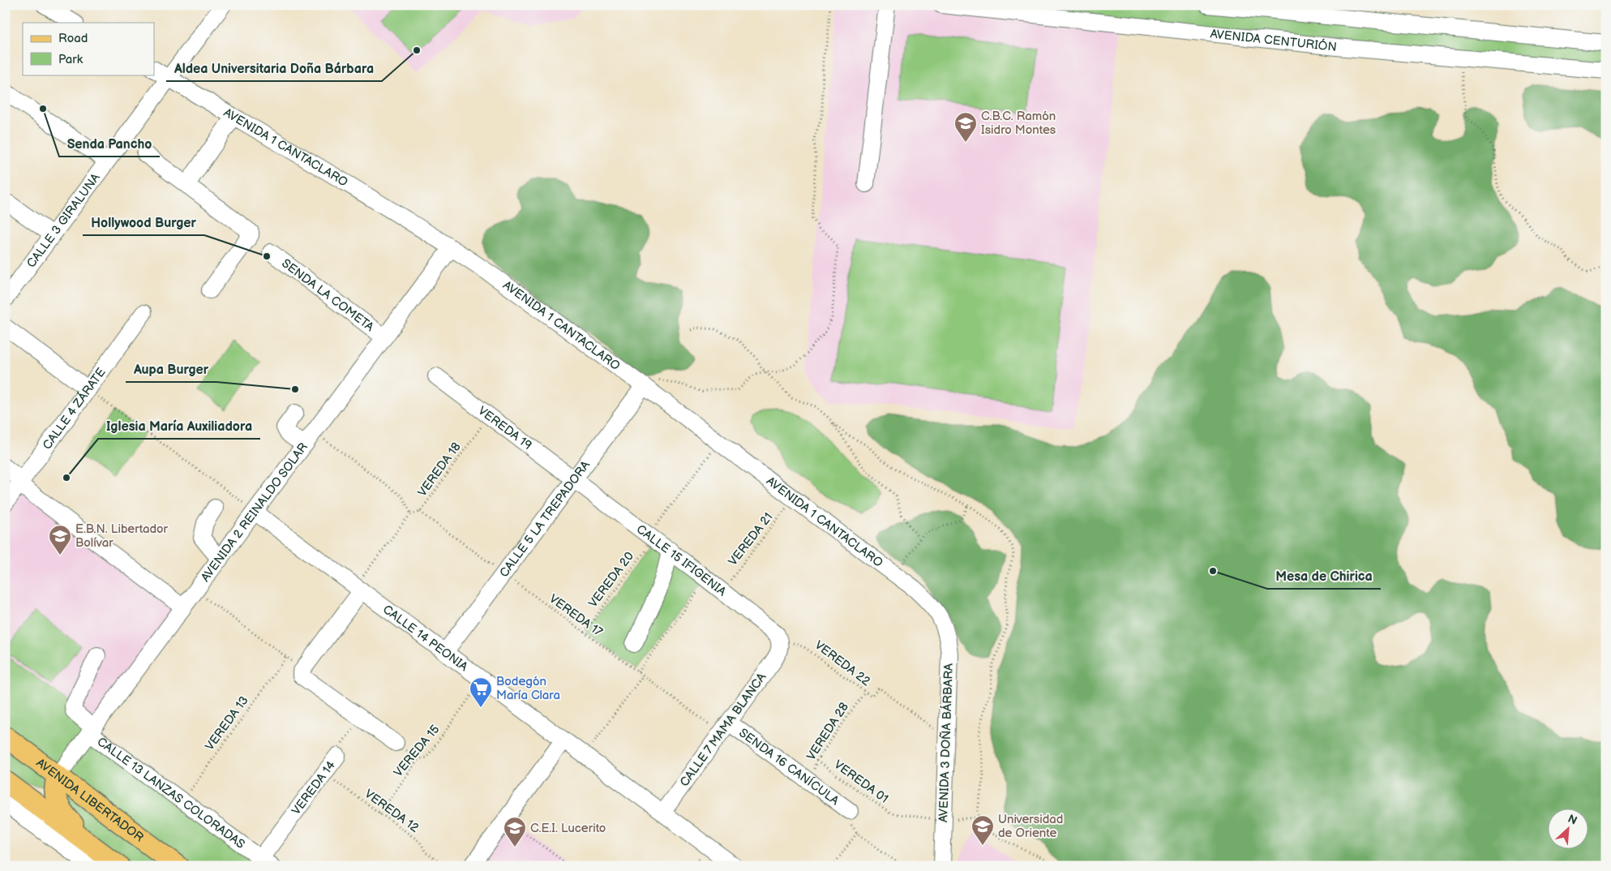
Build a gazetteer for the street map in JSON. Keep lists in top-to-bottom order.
{
  "streets": {
    "main road": ["AVENIDA LIBERTADOR"],
    "street": [
      "AVENIDA CENTURIÓN",
      "AVENIDA 1 CANTACLARO",
      "CALLE 3 GIRALUNA",
      "SENDA LA COMETA",
      "CALLE 4 ZÁRATE",
      "VEREDA 19",
      "AVENIDA 2 REINALDO SOLAR",
      "CALLE 5 LA TREPADORA",
      "CALLE 15 IFIGENIA",
      "CALLE 14 PEONIA",
      "CALLE 7 MAMA BLANCA",
      "AVENIDA 3 DOÑA BÁRBARA",
      "SENDA 16 CANÍCULA",
      "VEREDA 14",
      "CALLE 13 LANZAS COLORADAS"
    ],
    "path": [
      "VEREDA 18",
      "VEREDA 21",
      "VEREDA 20",
      "VEREDA 17",
      "VEREDA 22",
      "VEREDA 13",
      "VEREDA 28",
      "VEREDA 15",
      "VEREDA 01",
      "VEREDA 12"
    ]
  },
  "crossings": [
    ["AVENIDA 1 CANTACLARO", "CALLE 3 GIRALUNA"],
    ["AVENIDA 1 CANTACLARO", "AVENIDA 2 REINALDO SOLAR"],
    ["AVENIDA 1 CANTACLARO", "CALLE 5 LA TREPADORA"],
    ["AVENIDA 1 CANTACLARO", "VEREDA 21"],
    ["AVENIDA 1 CANTACLARO", "VEREDA 20"],
    ["AVENIDA 1 CANTACLARO", "AVENIDA 3 DOÑA BÁRBARA"],
    ["SENDA LA COMETA", "AVENIDA 2 REINALDO SOLAR"],
    ["VEREDA 19", "VEREDA 18"],
    ["VEREDA 19", "CALLE 5 LA TREPADORA"],
    ["VEREDA 19", "CALLE 15 IFIGENIA"],
    ["VEREDA 18", "VEREDA 17"],
    ["AVENIDA 2 REINALDO SOLAR", "CALLE 14 PEONIA"],
    ["AVENIDA 2 REINALDO SOLAR", "CALLE 13 LANZAS COLORADAS"],
    ["AVENIDA 2 REINALDO SOLAR", "AVENIDA LIBERTADOR"],
    ["CALLE 5 LA TREPADORA", "CALLE 15 IFIGENIA"],
    ["CALLE 5 LA TREPADORA", "VEREDA 17"],
    ["CALLE 5 LA TREPADORA", "CALLE 14 PEONIA"],
    ["VEREDA 21", "CALLE 15 IFIGENIA"],
    ["CALLE 15 IFIGENIA", "VEREDA 20"],
    ["CALLE 15 IFIGENIA", "VEREDA 22"],
    ["CALLE 15 IFIGENIA", "CALLE 7 MAMA BLANCA"],
    ["VEREDA 20", "VEREDA 17"],
    ["VEREDA 17", "CALLE 7 MAMA BLANCA"],
    ["VEREDA 17", "SENDA 16 CANÍCULA"],
    ["CALLE 14 PEONIA", "CALLE 7 MAMA BLANCA"],
    ["CALLE 14 PEONIA", "VEREDA 15"],
    ["VEREDA 22", "CALLE 7 MAMA BLANCA"],
    ["VEREDA 22", "VEREDA 28"],
    ["VEREDA 22", "AVENIDA 3 DOÑA BÁRBARA"],
    ["VEREDA 13", "CALLE 13 LANZAS COLORADAS"],
    ["CALLE 7 MAMA BLANCA", "SENDA 16 CANÍCULA"],
    ["VEREDA 28", "SENDA 16 CANÍCULA"],
    ["VEREDA 28", "VEREDA 01"],
    ["AVENIDA 3 DOÑA BÁRBARA", "VEREDA 01"],
    ["VEREDA 15", "VEREDA 12"],
    ["VEREDA 14", "CALLE 13 LANZAS COLORADAS"],
    ["VEREDA 14", "VEREDA 12"]
  ],
  "places": {
    "other": [
      "Aldea Universitaria Doña Bárbara",
      "Senda Pancho",
      "Hollywood Burger",
      "Aupa Burger",
      "Iglesia María Auxiliadora",
      "Mesa de Chirica"
    ],
    "school or university": [
      "C.B.C. Ramón Isidro Montes",
      "E.B.N. Libertador Bolívar",
      "Universidad de Oriente",
      "C.E.I. Lucerito"
    ],
    "supermarket": ["Bodegón María Clara"]
  },
  "legend": ["Road", "Park"],
  "north": "top right"
}
